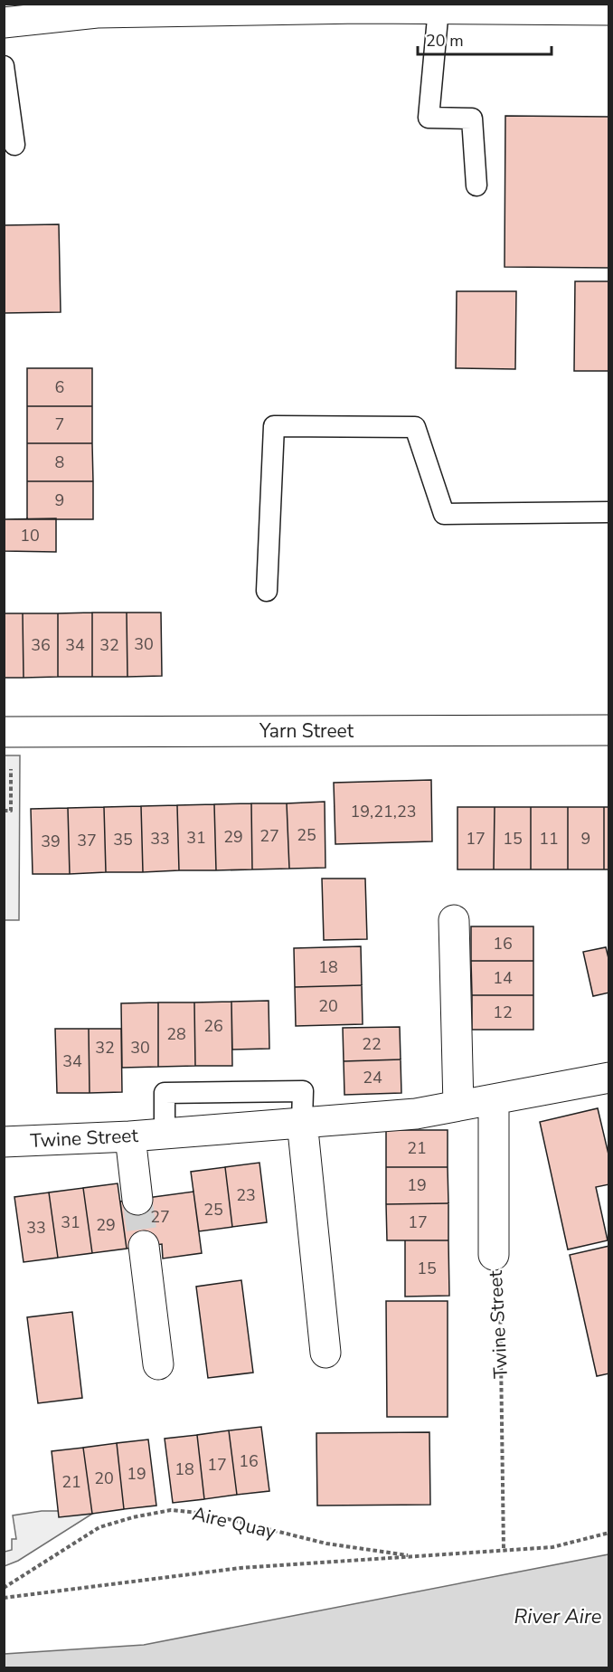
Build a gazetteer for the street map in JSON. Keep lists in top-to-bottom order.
{
  "streets": {
    "street": ["Yarn Street", "Twine Street"],
    "path": ["Aire Quay"]
  },
  "water": ["River Aire"],
  "house_numbers": [
    "6",
    "7",
    "8",
    "9",
    "10",
    "30",
    "36",
    "34",
    "32",
    "19,21,23",
    "25",
    "27",
    "29",
    "31",
    "33",
    "17",
    "15",
    "11",
    "9",
    "35",
    "37",
    "39",
    "16",
    "18",
    "14",
    "20",
    "12",
    "26",
    "28",
    "22",
    "32",
    "30",
    "34",
    "24",
    "21",
    "19",
    "23",
    "25",
    "27",
    "31",
    "17",
    "29",
    "33",
    "15",
    "16",
    "17",
    "18",
    "19",
    "20",
    "21"
  ],
  "scale_bar": "20 m"
}
